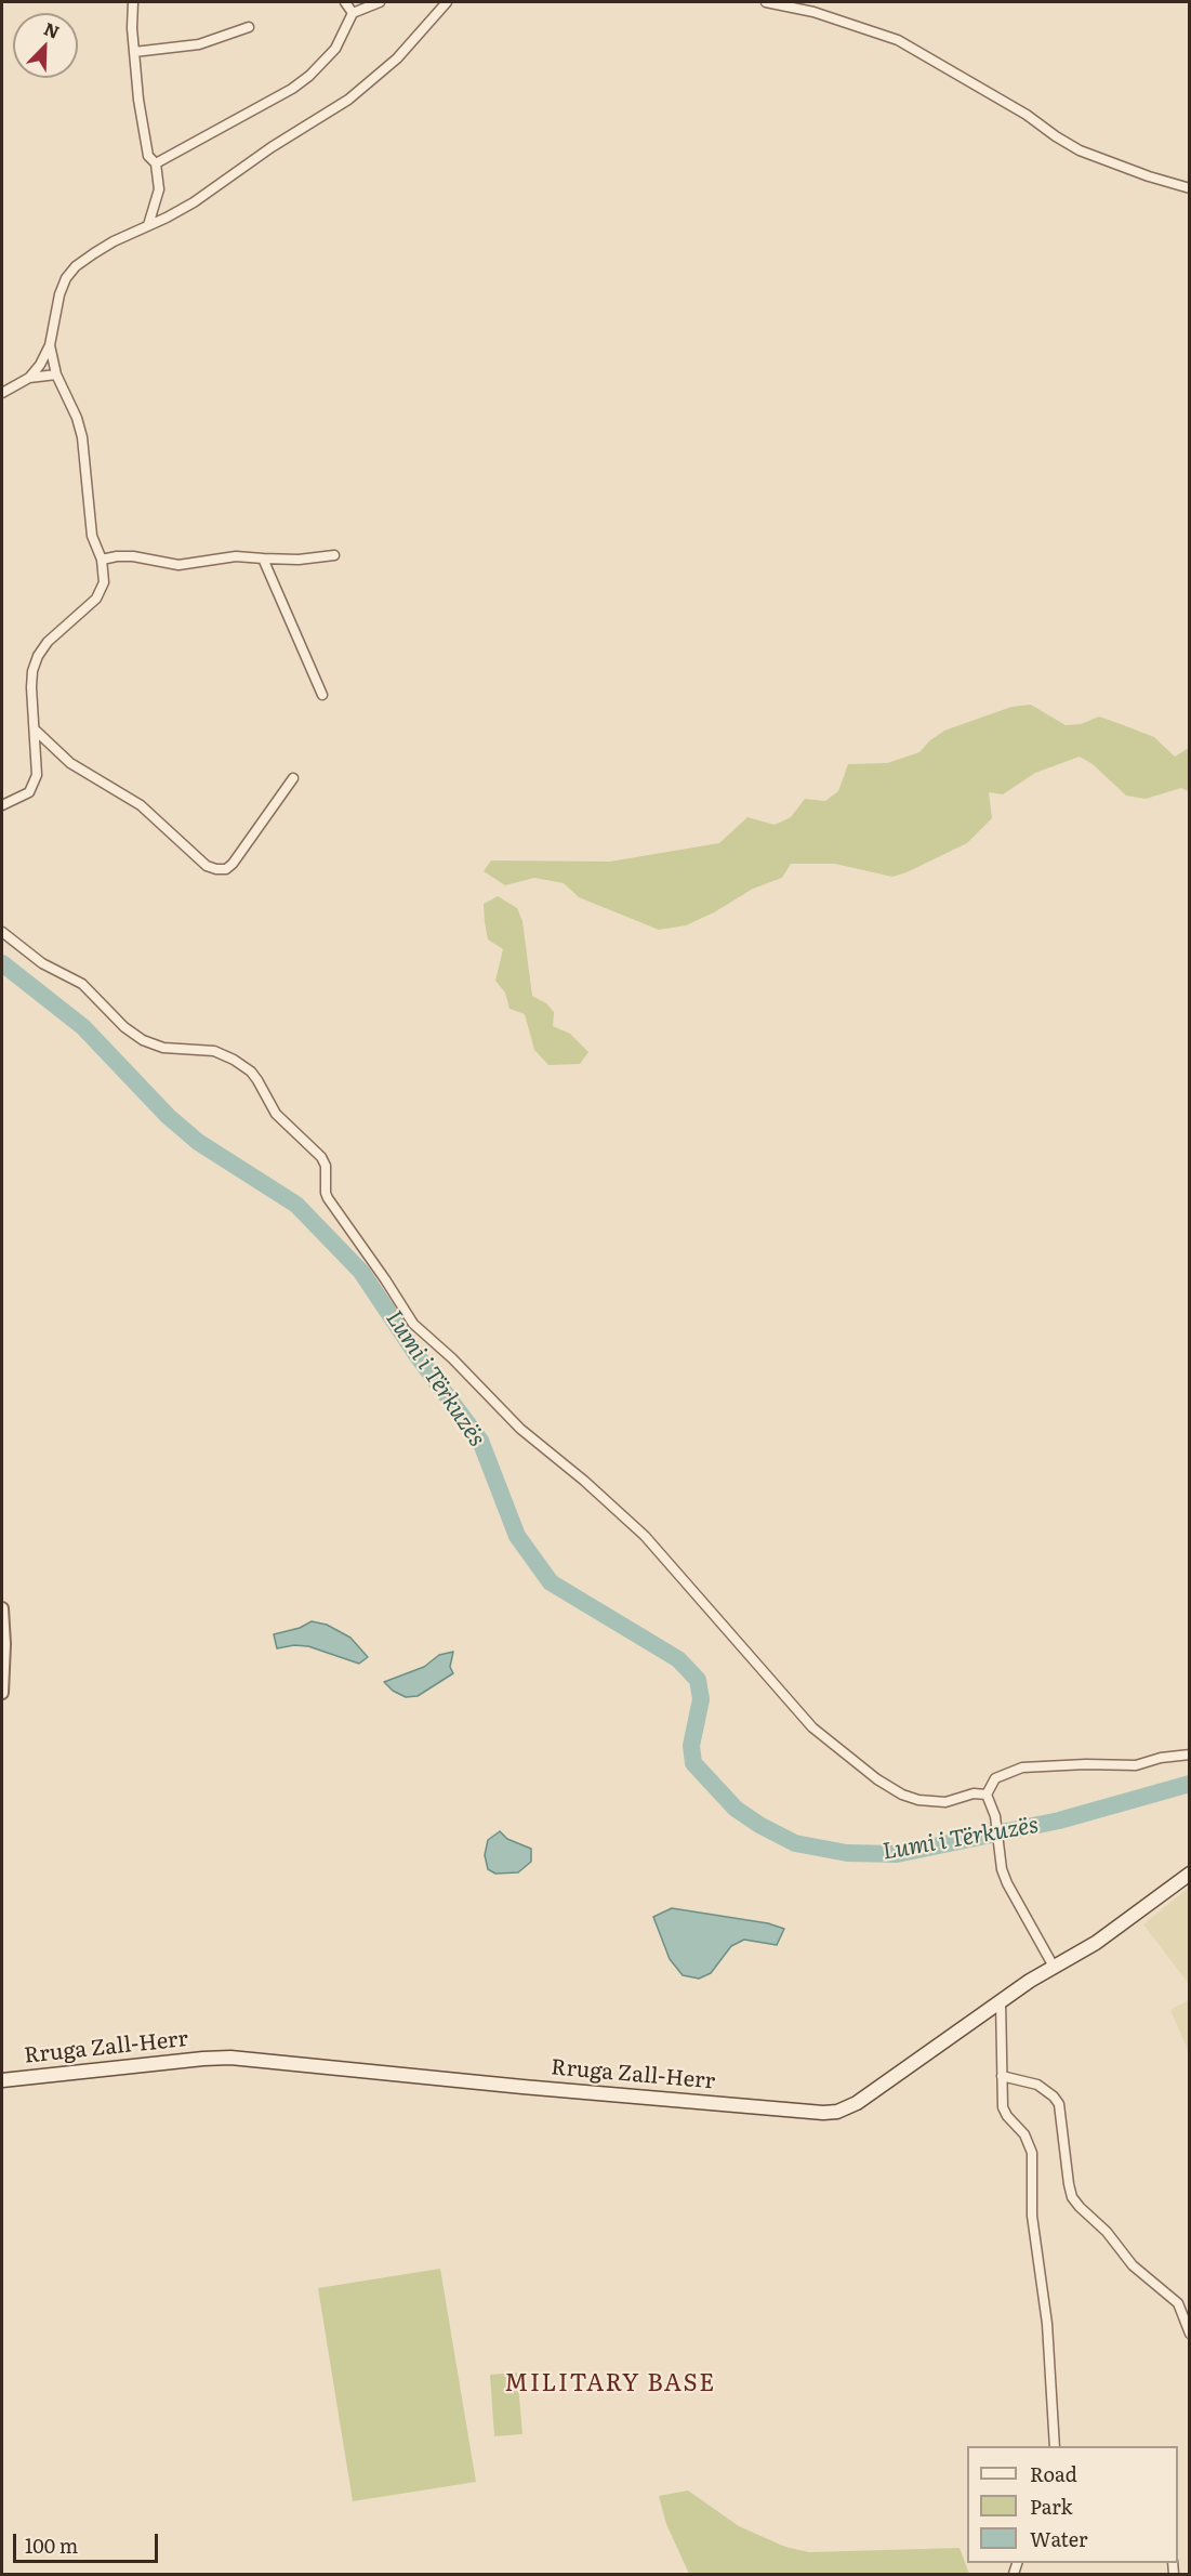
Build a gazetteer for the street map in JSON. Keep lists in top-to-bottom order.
{
  "streets": {
    "main road": ["Rruga Zall-Herr"]
  },
  "districts": ["MILITARY BASE"],
  "water": ["Lumi i Tërkuzës"],
  "legend": ["Road", "Park", "Water"],
  "scale_bar": "100 m",
  "north": "top right"
}
